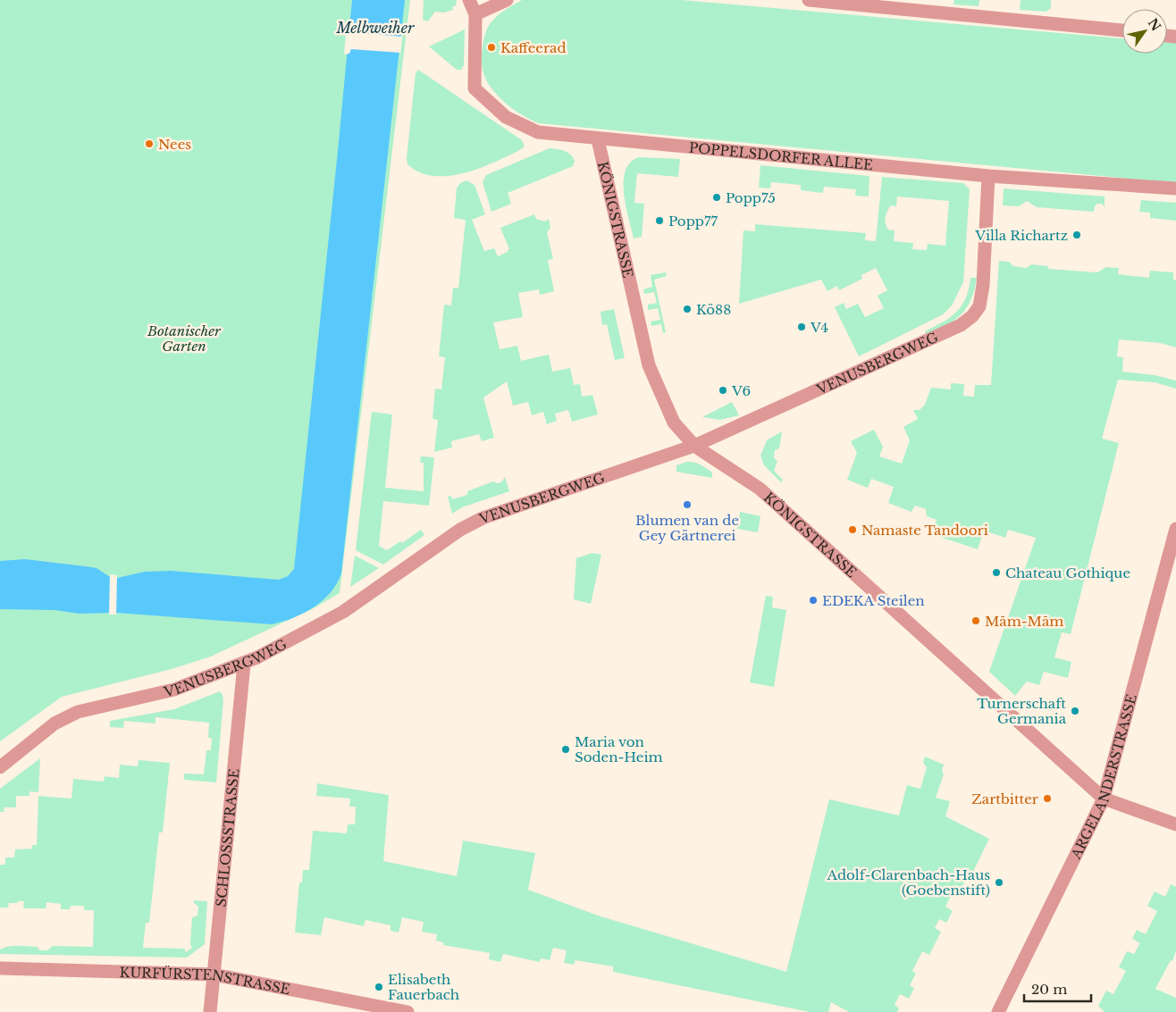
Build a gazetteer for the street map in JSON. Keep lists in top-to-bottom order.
{
  "streets": {
    "street": [
      "POPPELSDORFER ALLEE",
      "KÖNIGSTRASSE",
      "VENUSBERGWEG",
      "ARGELANDERSTRASSE",
      "SCHLOSSSTRASSE",
      "KURFÜRSTENSTRASSE"
    ]
  },
  "crossings": [
    ["POPPELSDORFER ALLEE", "KÖNIGSTRASSE"],
    ["POPPELSDORFER ALLEE", "VENUSBERGWEG"],
    ["KÖNIGSTRASSE", "VENUSBERGWEG"],
    ["KÖNIGSTRASSE", "ARGELANDERSTRASSE"],
    ["VENUSBERGWEG", "SCHLOSSSTRASSE"],
    ["SCHLOSSSTRASSE", "KURFÜRSTENSTRASSE"]
  ],
  "water": ["Melbweiher"],
  "parks": ["Botanischer Garten"],
  "places": [
    "Kaffeerad",
    "Nees",
    "Popp75",
    "Popp77",
    "Villa Richartz",
    "Kö88",
    "V4",
    "V6",
    "Blumen van de Gey Gärtnerei",
    "Namaste Tandoori",
    "Chateau Gothique",
    "EDEKA Steilen",
    "Măm-Măm",
    "Turnerschaft Germania",
    "Maria von Soden-Heim",
    "Zartbitter",
    "Adolf-Clarenbach-Haus (Goebenstift)",
    "Elisabeth Fauerbach"
  ],
  "scale_bar": "20 m",
  "north": "top right"
}
